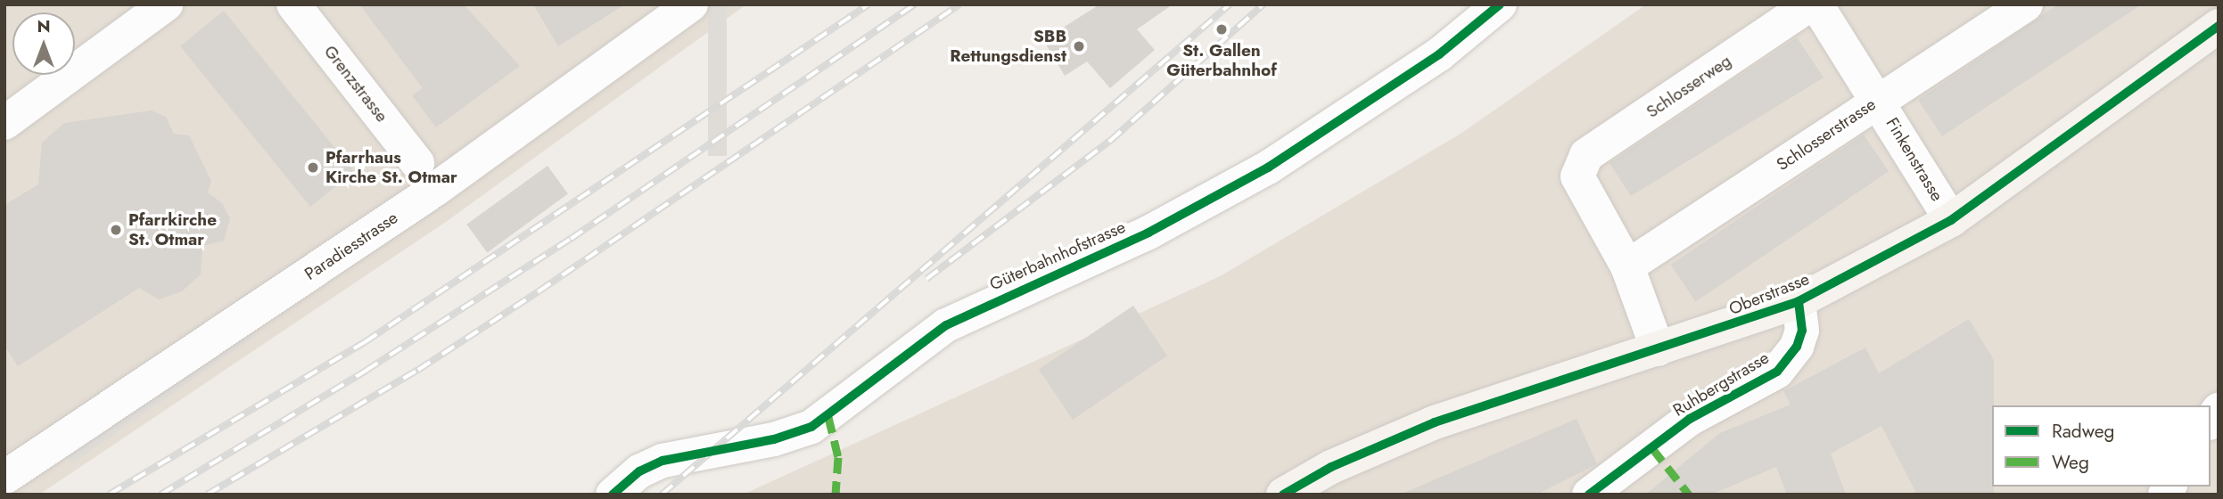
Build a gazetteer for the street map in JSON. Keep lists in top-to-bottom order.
{
  "streets": {
    "street": [
      "Grenzstrasse",
      "Schlosserweg",
      "Schlosserstrasse",
      "Finkenstrasse",
      "Paradiesstrasse",
      "Güterbahnhofstrasse",
      "Oberstrasse",
      "Ruhbergstrasse"
    ]
  },
  "crossings": [
    ["Schlosserweg", "Schlosserstrasse"],
    ["Schlosserstrasse", "Finkenstrasse"],
    ["Finkenstrasse", "Oberstrasse"],
    ["Oberstrasse", "Ruhbergstrasse"]
  ],
  "places": [
    "St. Gallen Güterbahnhof",
    "SBB Rettungsdienst",
    "Pfarrhaus Kirche St. Otmar",
    "Pfarrkirche St. Otmar"
  ],
  "legend": ["Radweg", "Weg"],
  "north": "top"
}
